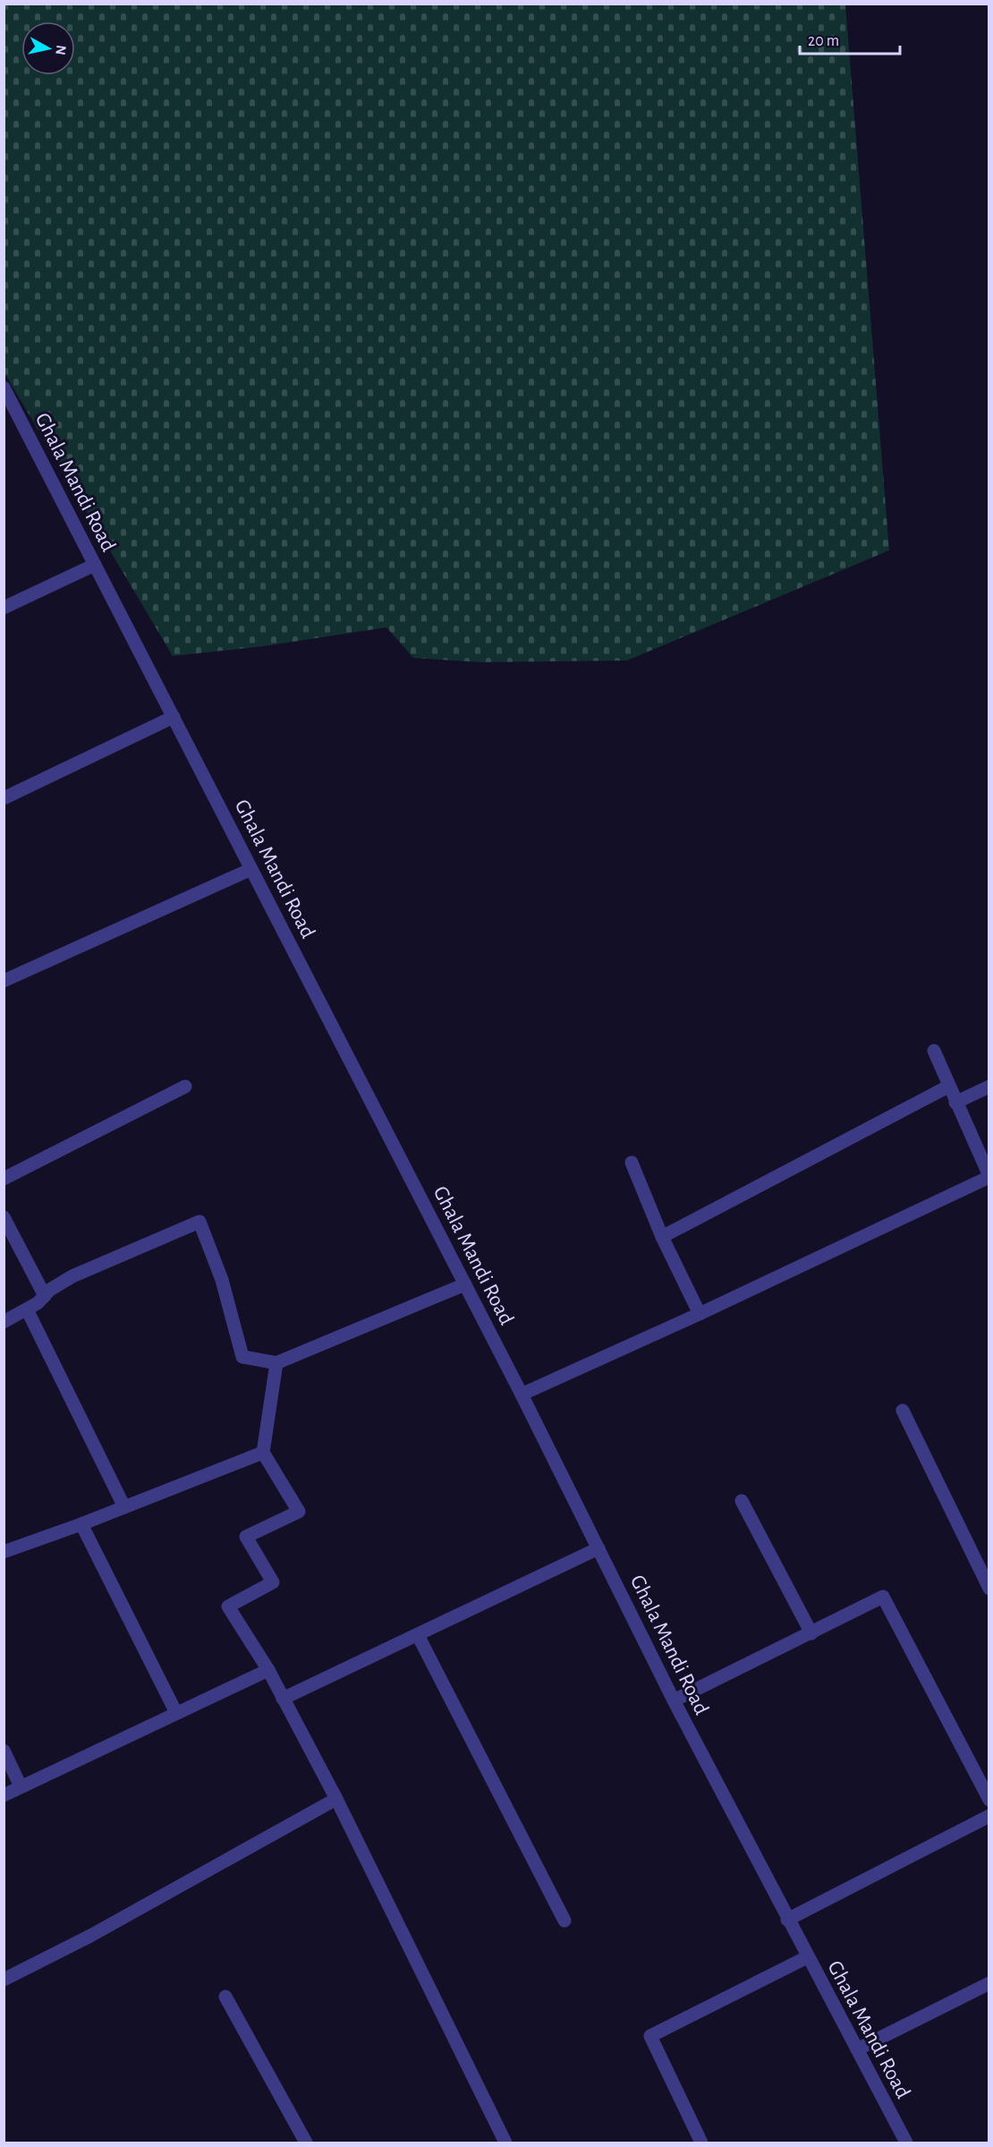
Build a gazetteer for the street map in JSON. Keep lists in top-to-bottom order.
{
  "streets": {
    "street": ["Ghala Mandi Road"]
  },
  "scale_bar": "20 m",
  "north": "right"
}
